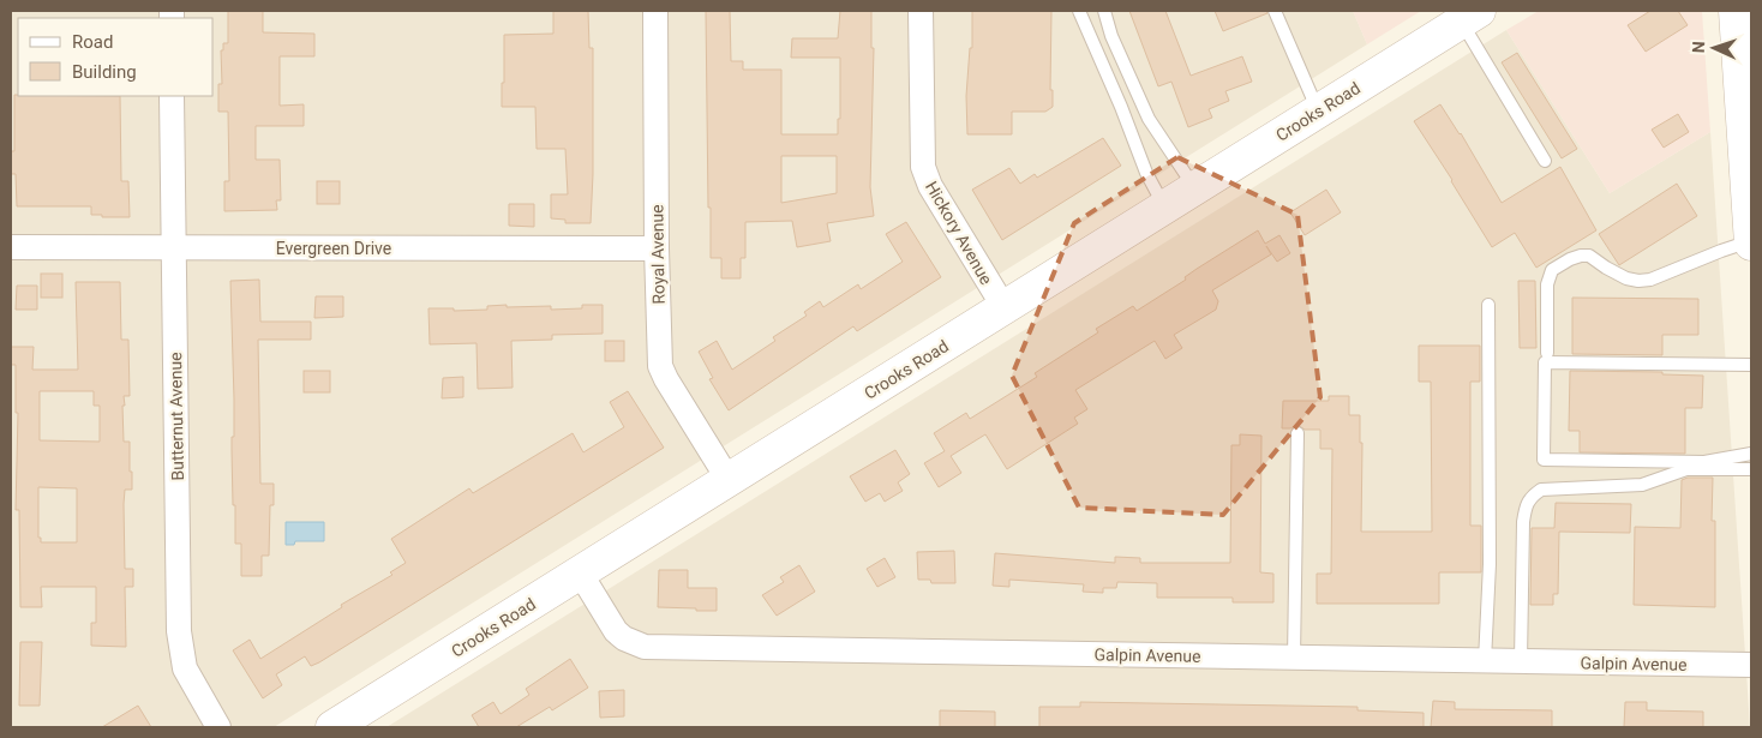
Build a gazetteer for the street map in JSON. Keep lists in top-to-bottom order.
{
  "streets": {
    "main road": ["Crooks Road"],
    "street": [
      "Hickory Avenue",
      "Evergreen Drive",
      "Royal Avenue",
      "Butternut Avenue",
      "Galpin Avenue"
    ]
  },
  "crossings": [
    ["Crooks Road", "Hickory Avenue"],
    ["Crooks Road", "Royal Avenue"],
    ["Crooks Road", "Galpin Avenue"],
    ["Evergreen Drive", "Royal Avenue"],
    ["Evergreen Drive", "Butternut Avenue"]
  ],
  "legend": ["Road", "Building"],
  "north": "left"
}
